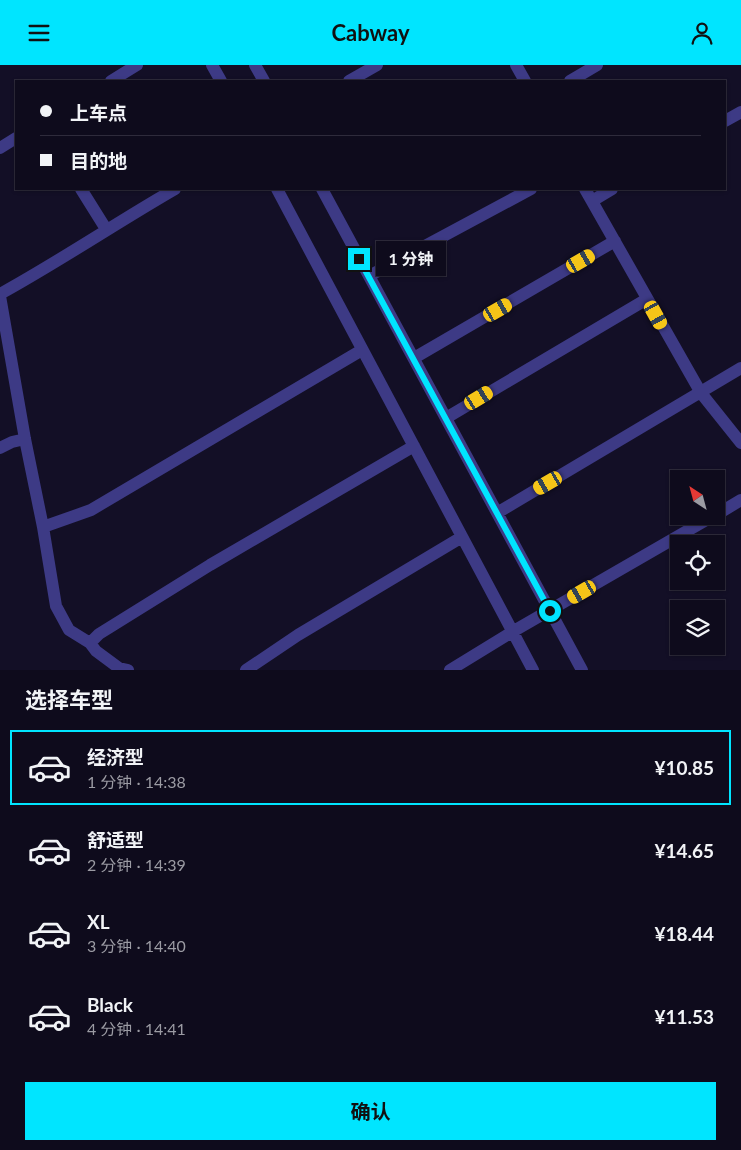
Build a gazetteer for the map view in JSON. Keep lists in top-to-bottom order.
{
  "north": "top left",
  "page": {
    "header": "Cabway",
    "banner": ["上车点", "目的地"],
    "bubble": "1 分钟",
    "heading": "选择车型",
    "list": [
      {
        "name": "经济型",
        "note": "1 分钟 · 14:38",
        "value": "¥10.85"
      },
      {
        "name": "舒适型",
        "note": "2 分钟 · 14:39",
        "value": "¥14.65"
      },
      {
        "name": "XL",
        "note": "3 分钟 · 14:40",
        "value": "¥18.44"
      },
      {
        "name": "Black",
        "note": "4 分钟 · 14:41",
        "value": "¥11.53"
      }
    ],
    "buttons": "确认"
  }
}
